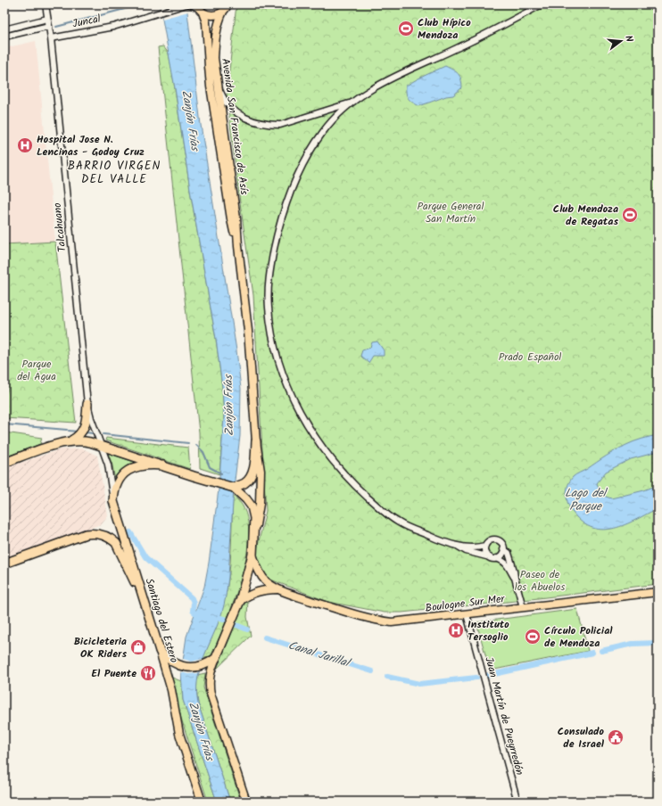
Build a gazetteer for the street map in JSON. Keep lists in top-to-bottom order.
{
  "streets": {
    "highway": ["Santiago del Estero"],
    "main road": ["Avenida San Francisco de Asís", "Boulogne Sur Mer"],
    "street": ["Juncal", "Talcahuano", "Juan Martín de Pueyrredón"]
  },
  "crossings": [
    ["Juncal", "Avenida San Francisco de Asís"],
    ["Juncal", "Talcahuano"],
    ["Talcahuano", "Santiago del Estero"],
    ["Boulogne Sur Mer", "Juan Martín de Pueyrredón"]
  ],
  "districts": ["BARRIO VIRGEN DEL VALLE"],
  "water": ["Zanjón Frías", "Lago del Parque", "Canal Jarillal"],
  "parks": [
    "Parque General San Martín",
    "Prado Español",
    "Parque del Agua",
    "Paseo de los Abuelos"
  ],
  "places": {
    "sports": ["Club Hípico Mendoza", "Club Mendoza de Regatas", "Círculo Policial de Mendoza"],
    "hospital": ["Hospital Jose N. Lencinas - Godoy Cruz", "Instituto Tersoglio"],
    "shop": ["Bicicleteria OK Riders"],
    "restaurant": ["El Puente"],
    "public building": ["Consulado de Israel"]
  },
  "north": "right"
}
